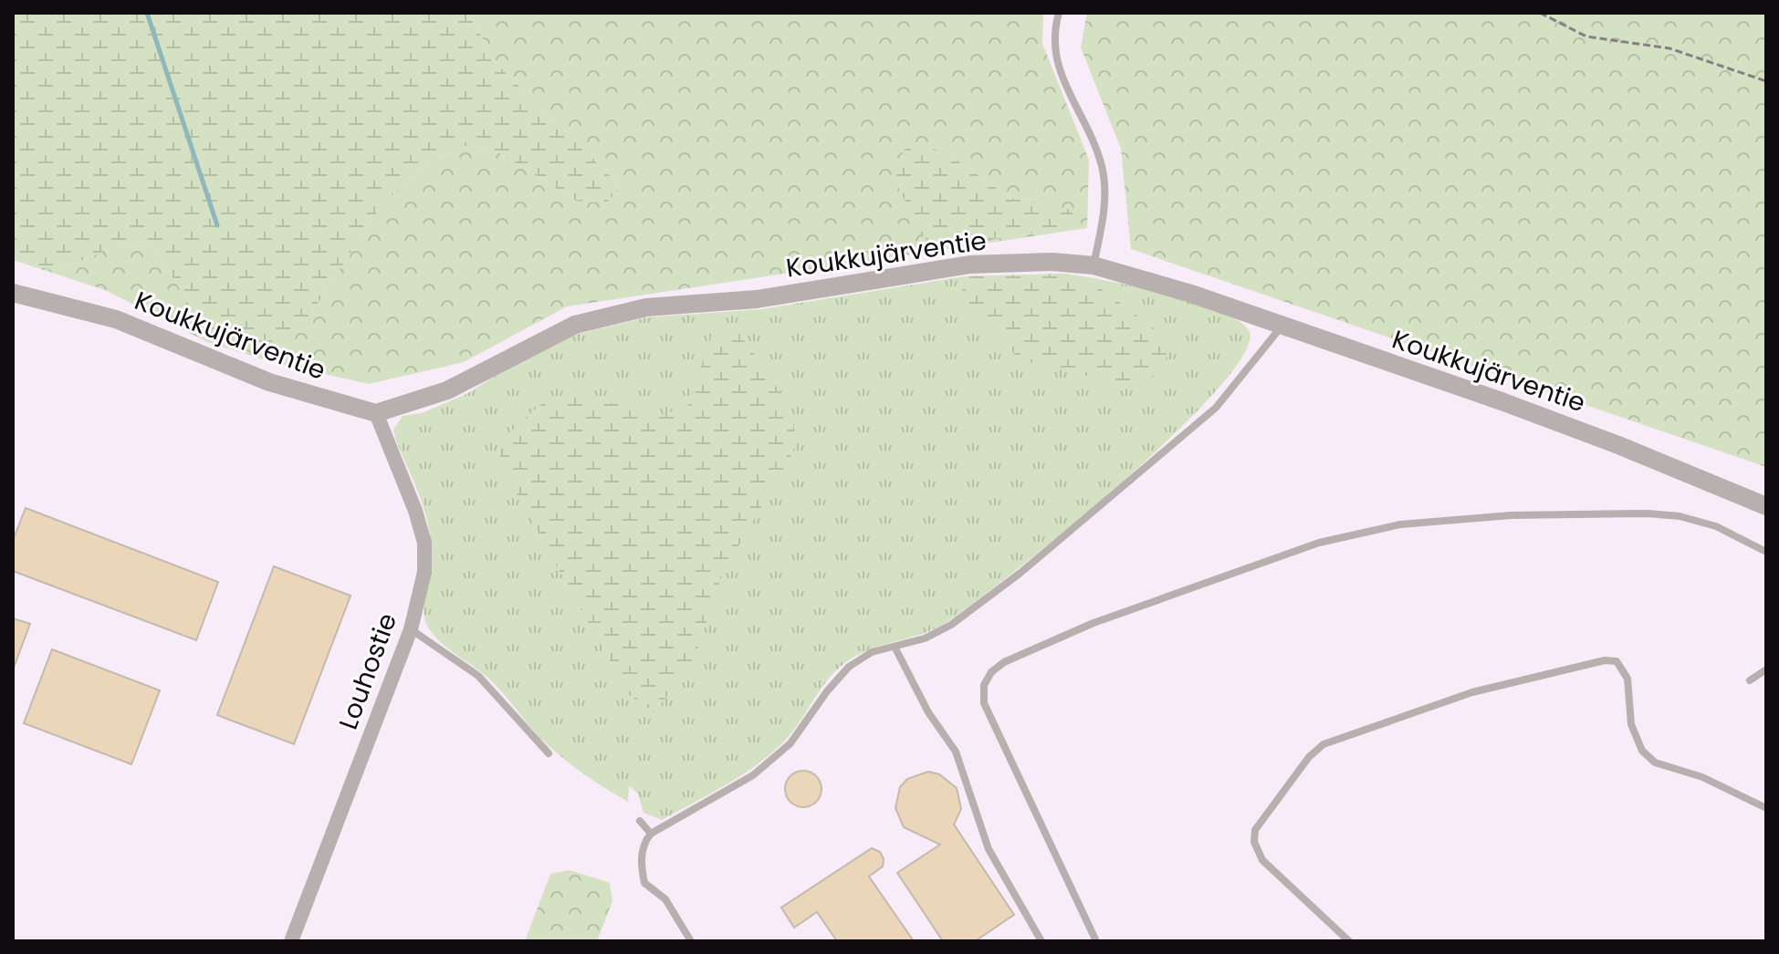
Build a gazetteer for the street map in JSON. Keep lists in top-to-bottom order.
{
  "streets": {
    "street": ["Koukkujärventie", "Louhostie"]
  },
  "crossings": [
    ["Koukkujärventie", "Louhostie"]
  ]
}
